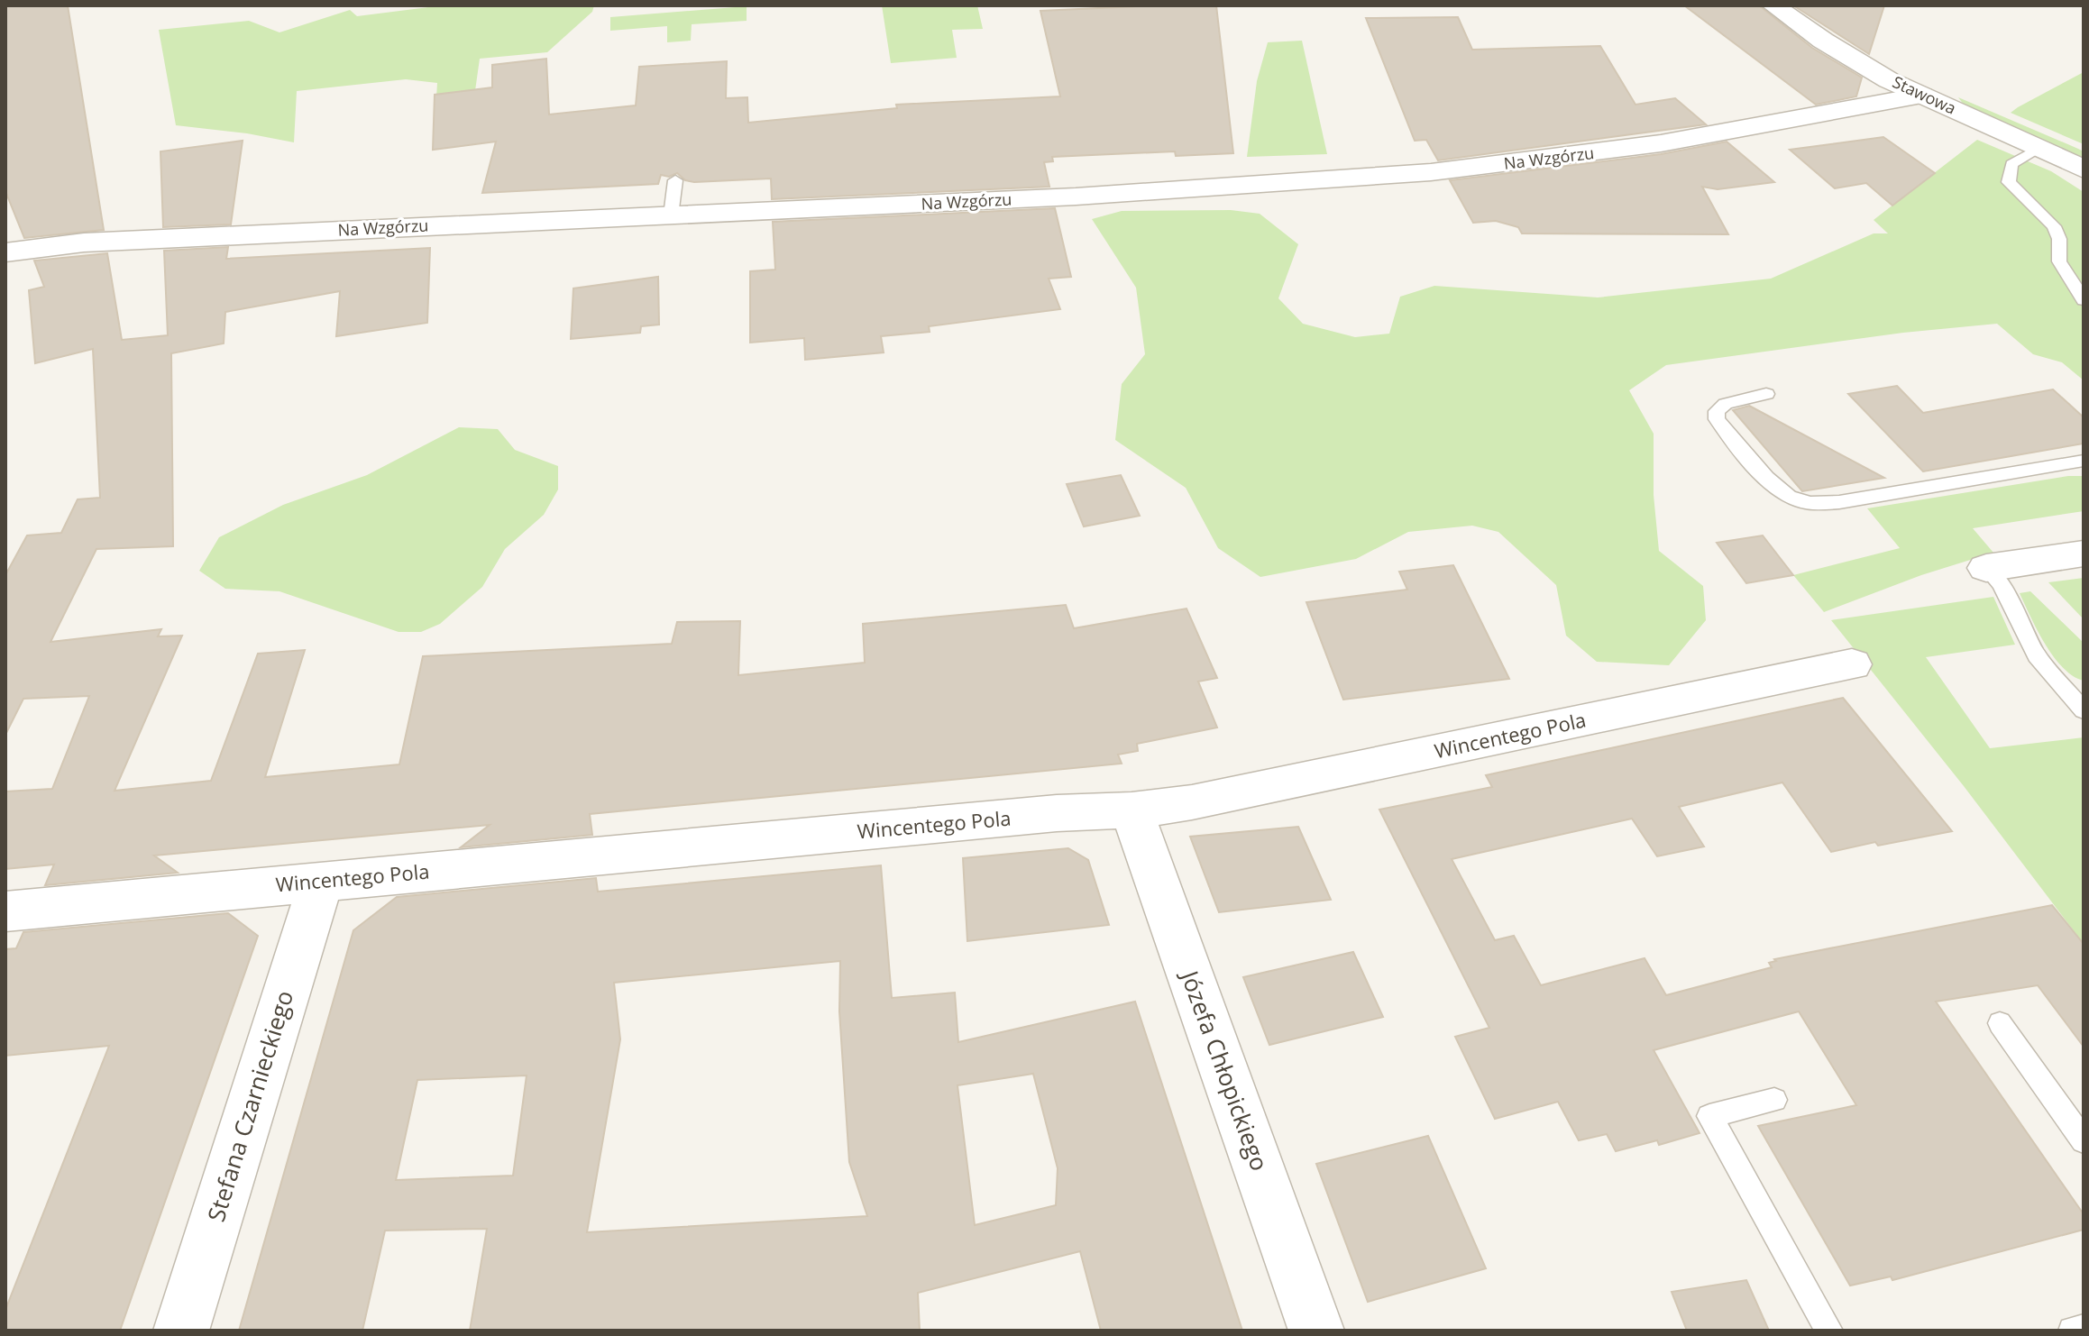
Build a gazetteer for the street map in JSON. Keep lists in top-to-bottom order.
{
  "streets": {
    "street": [
      "Stawowa",
      "Na Wzgórzu",
      "Wincentego Pola",
      "Józefa Chłopickiego",
      "Stefana Czarnieckiego"
    ]
  },
  "crossings": [
    ["Stawowa", "Na Wzgórzu"],
    ["Wincentego Pola", "Józefa Chłopickiego"],
    ["Wincentego Pola", "Stefana Czarnieckiego"]
  ]
}
